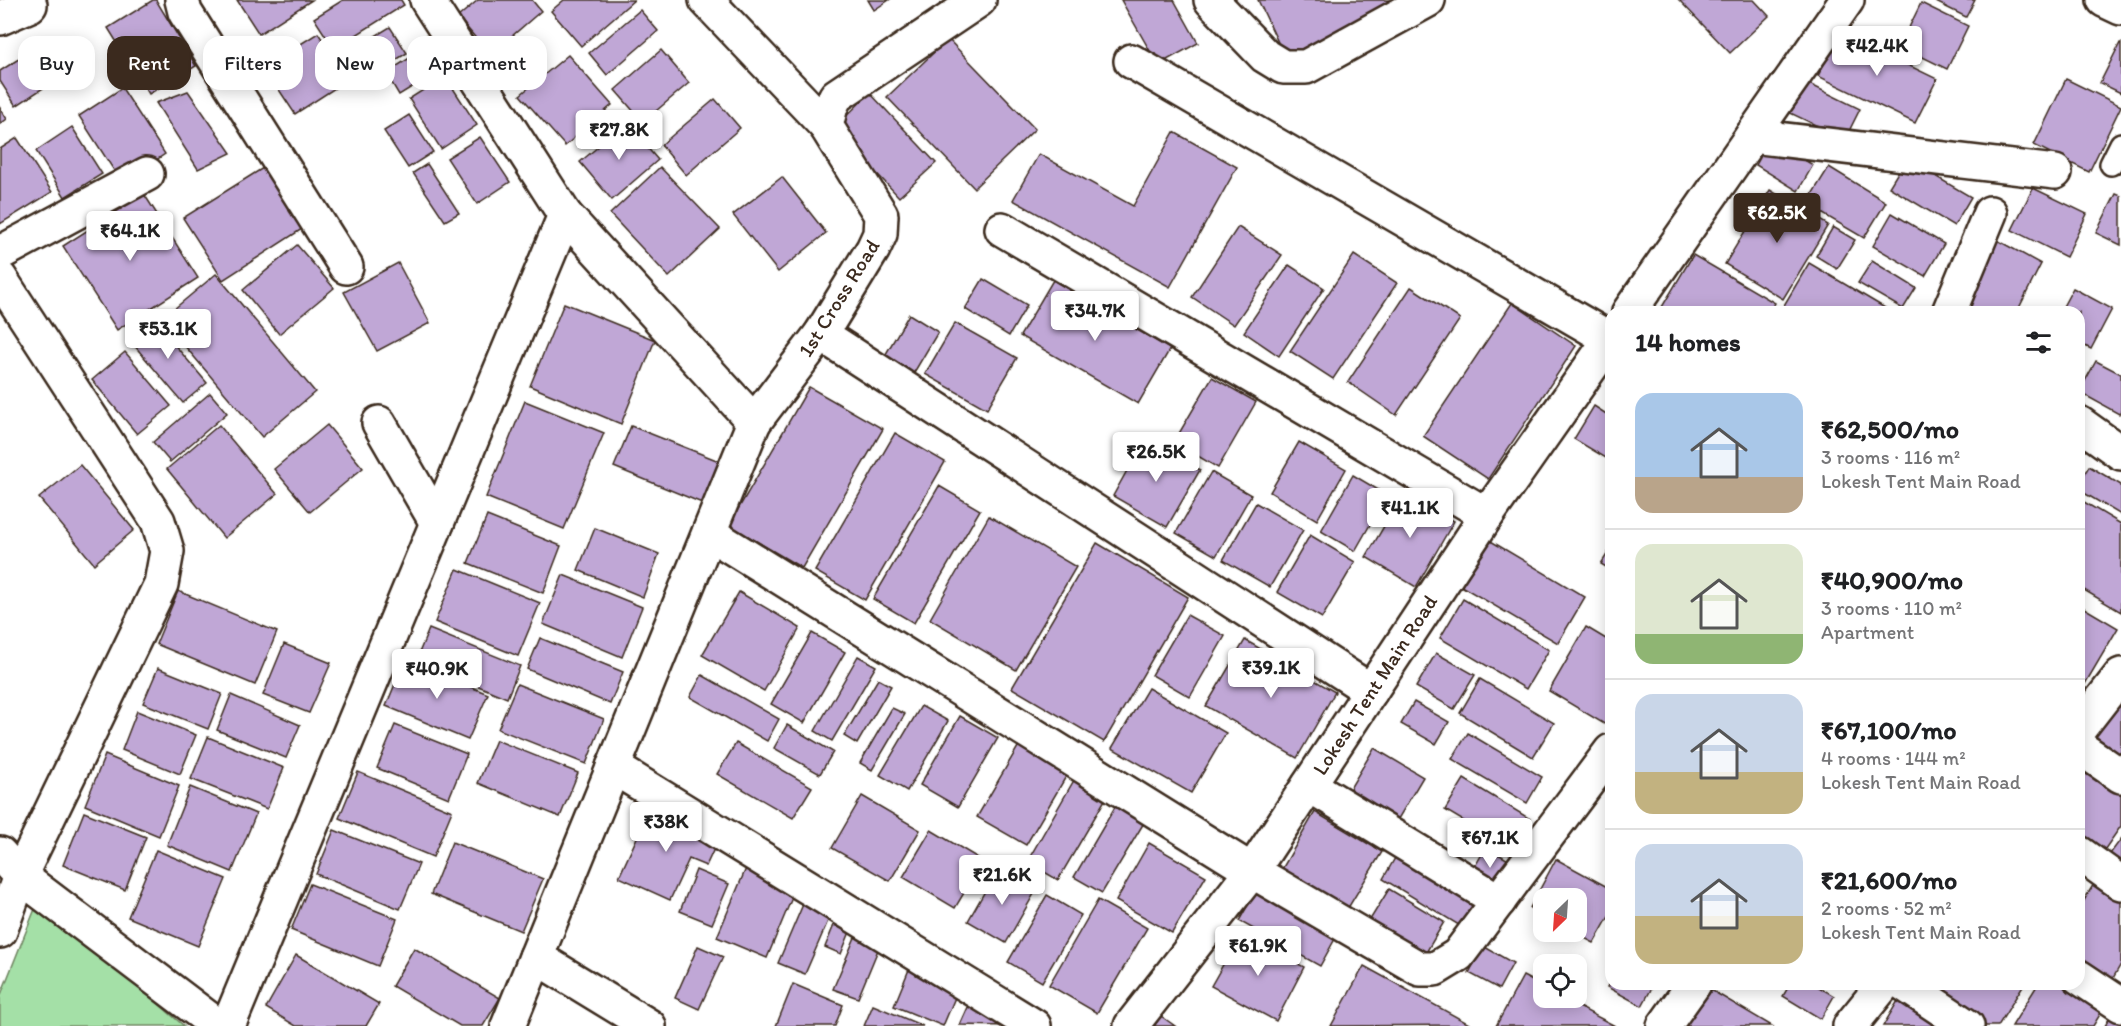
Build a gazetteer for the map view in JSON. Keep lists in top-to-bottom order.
{
  "streets": {
    "street": ["1st Cross Road", "Lokesh Tent Main Road"]
  },
  "north": "bottom left",
  "page": {
    "price": [
      "₹42.4K",
      "₹27.8K",
      "₹62.5K",
      "₹64.1K",
      "₹34.7K",
      "₹53.1K",
      "₹26.5K",
      "₹41.1K",
      "₹39.1K",
      "₹40.9K",
      "₹38K",
      "₹67.1K",
      "₹21.6K",
      "₹61.9K"
    ],
    "chip": [
      "Buy",
      "Rent",
      "Filters",
      "New",
      "Apartment"
    ],
    "heading": "14 homes",
    "list": [
      {
        "name": "₹62,500/mo",
        "note": "3 rooms · 116 m² · Lokesh Tent Main Road"
      },
      {
        "name": "₹40,900/mo",
        "note": "3 rooms · 110 m² · Apartment"
      },
      {
        "name": "₹67,100/mo",
        "note": "4 rooms · 144 m² · Lokesh Tent Main Road"
      },
      {
        "name": "₹21,600/mo",
        "note": "2 rooms · 52 m² · Lokesh Tent Main Road"
      }
    ]
  }
}
